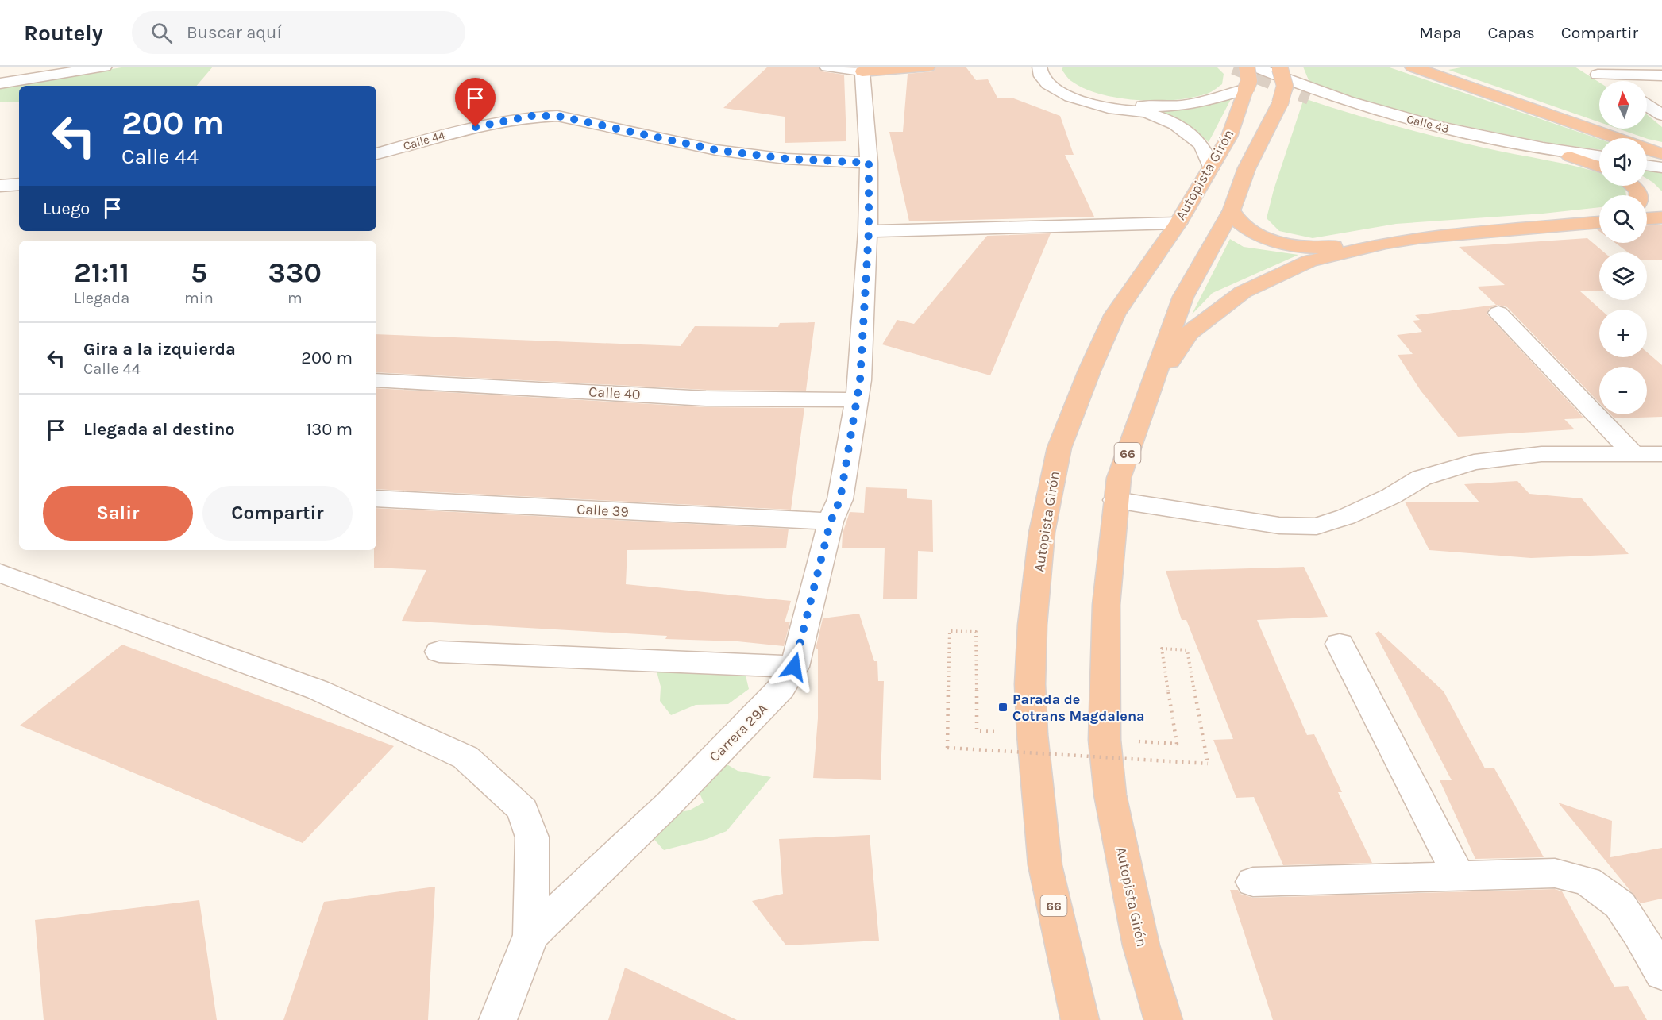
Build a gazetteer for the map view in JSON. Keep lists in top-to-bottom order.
{
  "streets": {
    "highway": ["Autopista Girón", "66"],
    "street": [
      "Calle 43",
      "Calle 44",
      "Calle 40",
      "Calle 39",
      "Carrera 29A"
    ]
  },
  "crossings": [
    ["Calle 44", "Carrera 29A"],
    ["Calle 40", "Carrera 29A"],
    ["Calle 39", "Carrera 29A"]
  ],
  "places": {
    "transit": ["Parada de Cotrans Magdalena"]
  },
  "north": "top",
  "page": {
    "header": "Routely",
    "search": "Buscar aquí",
    "nav": ["Mapa", "Capas", "Compartir"],
    "map_buttons": ["+", "−"],
    "turn": ["200 m", "Calle 44"],
    "then": "Luego",
    "eta": [
      "21:11",
      "Llegada",
      "5",
      "min",
      "330",
      "m"
    ],
    "list": [
      {
        "name": "Gira a la izquierda",
        "note": "Calle 44",
        "value": "200 m"
      },
      {
        "name": "Llegada al destino",
        "value": "130 m"
      }
    ],
    "buttons": ["Salir", "Compartir"]
  }
}
